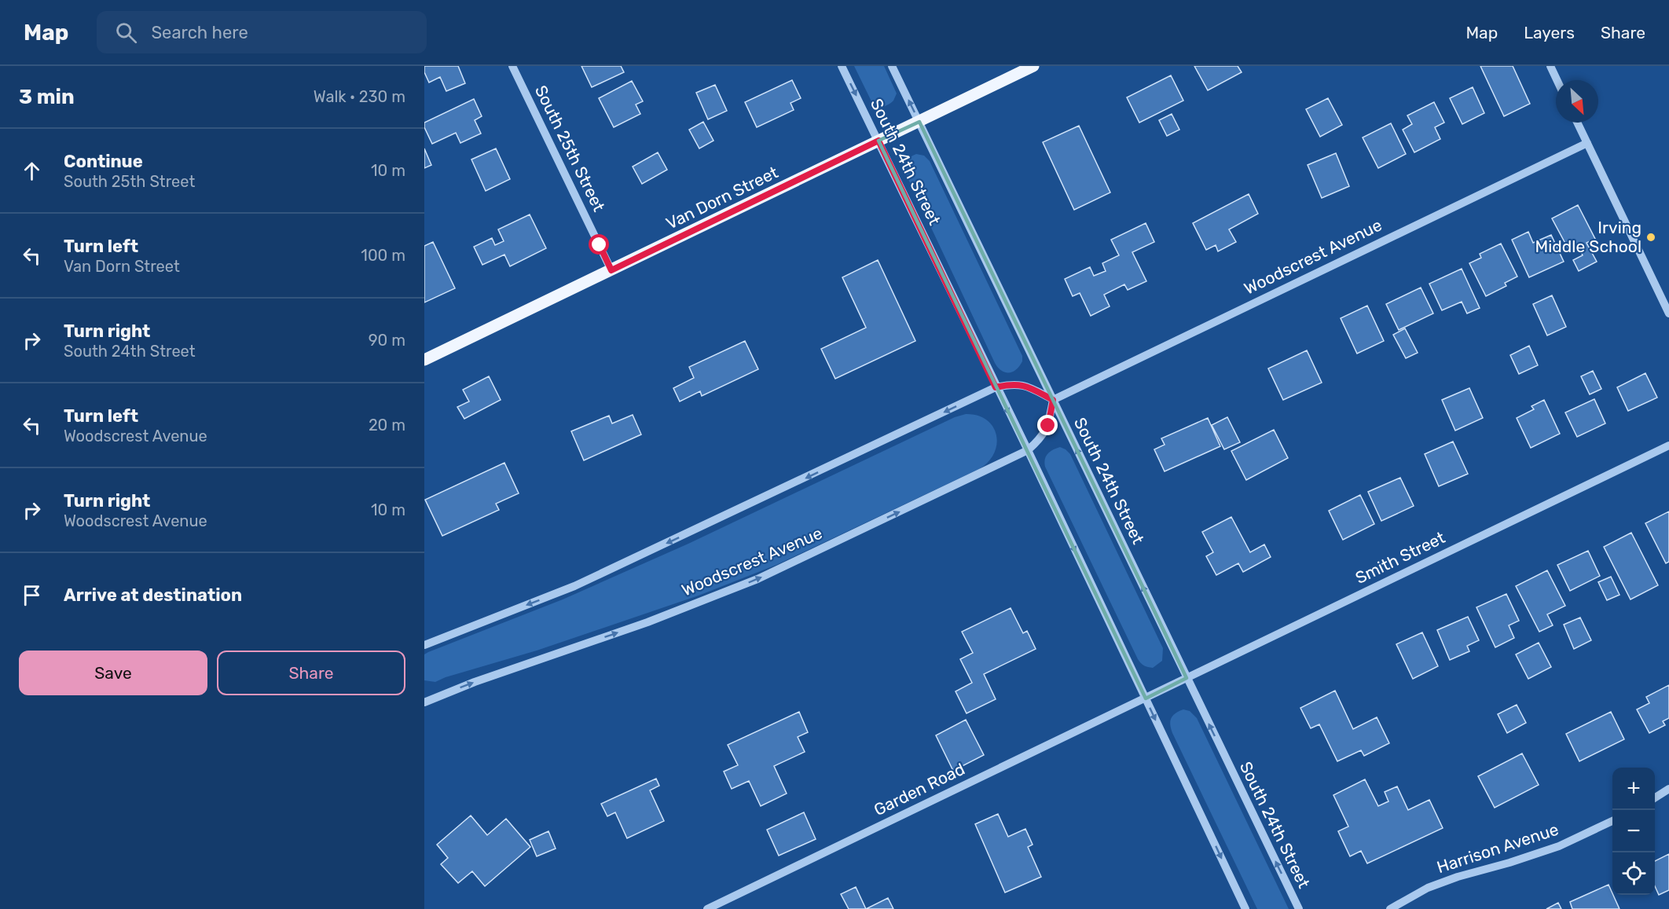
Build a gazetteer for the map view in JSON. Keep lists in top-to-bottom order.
{
  "streets": {
    "main road": ["Van Dorn Street"],
    "street": [
      "South 25th Street",
      "South 24th Street",
      "Woodscrest Avenue",
      "Smith Street",
      "Garden Road",
      "Harrison Avenue"
    ]
  },
  "crossings": [
    ["South 25th Street", "Van Dorn Street"],
    ["South 24th Street", "Van Dorn Street"],
    ["South 24th Street", "Woodscrest Avenue"],
    ["South 24th Street", "Smith Street"],
    ["South 24th Street", "Garden Road"],
    ["Smith Street", "Garden Road"]
  ],
  "places": ["Irving Middle School"],
  "north": "bottom right",
  "page": {
    "header": "Map",
    "search": "Search here",
    "nav": ["Map", "Layers", "Share"],
    "heading": ["3 min", "Walk · 230 m"],
    "list": [
      ["Continue", "South 25th Street", "10 m"],
      ["Turn left", "Van Dorn Street", "100 m"],
      ["Turn right", "South 24th Street", "90 m"],
      ["Turn left", "Woodscrest Avenue", "20 m"],
      ["Turn right", "Woodscrest Avenue", "10 m"],
      "Arrive at destination"
    ],
    "buttons": ["Save", "Share"],
    "map_buttons": ["+", "−"]
  }
}
